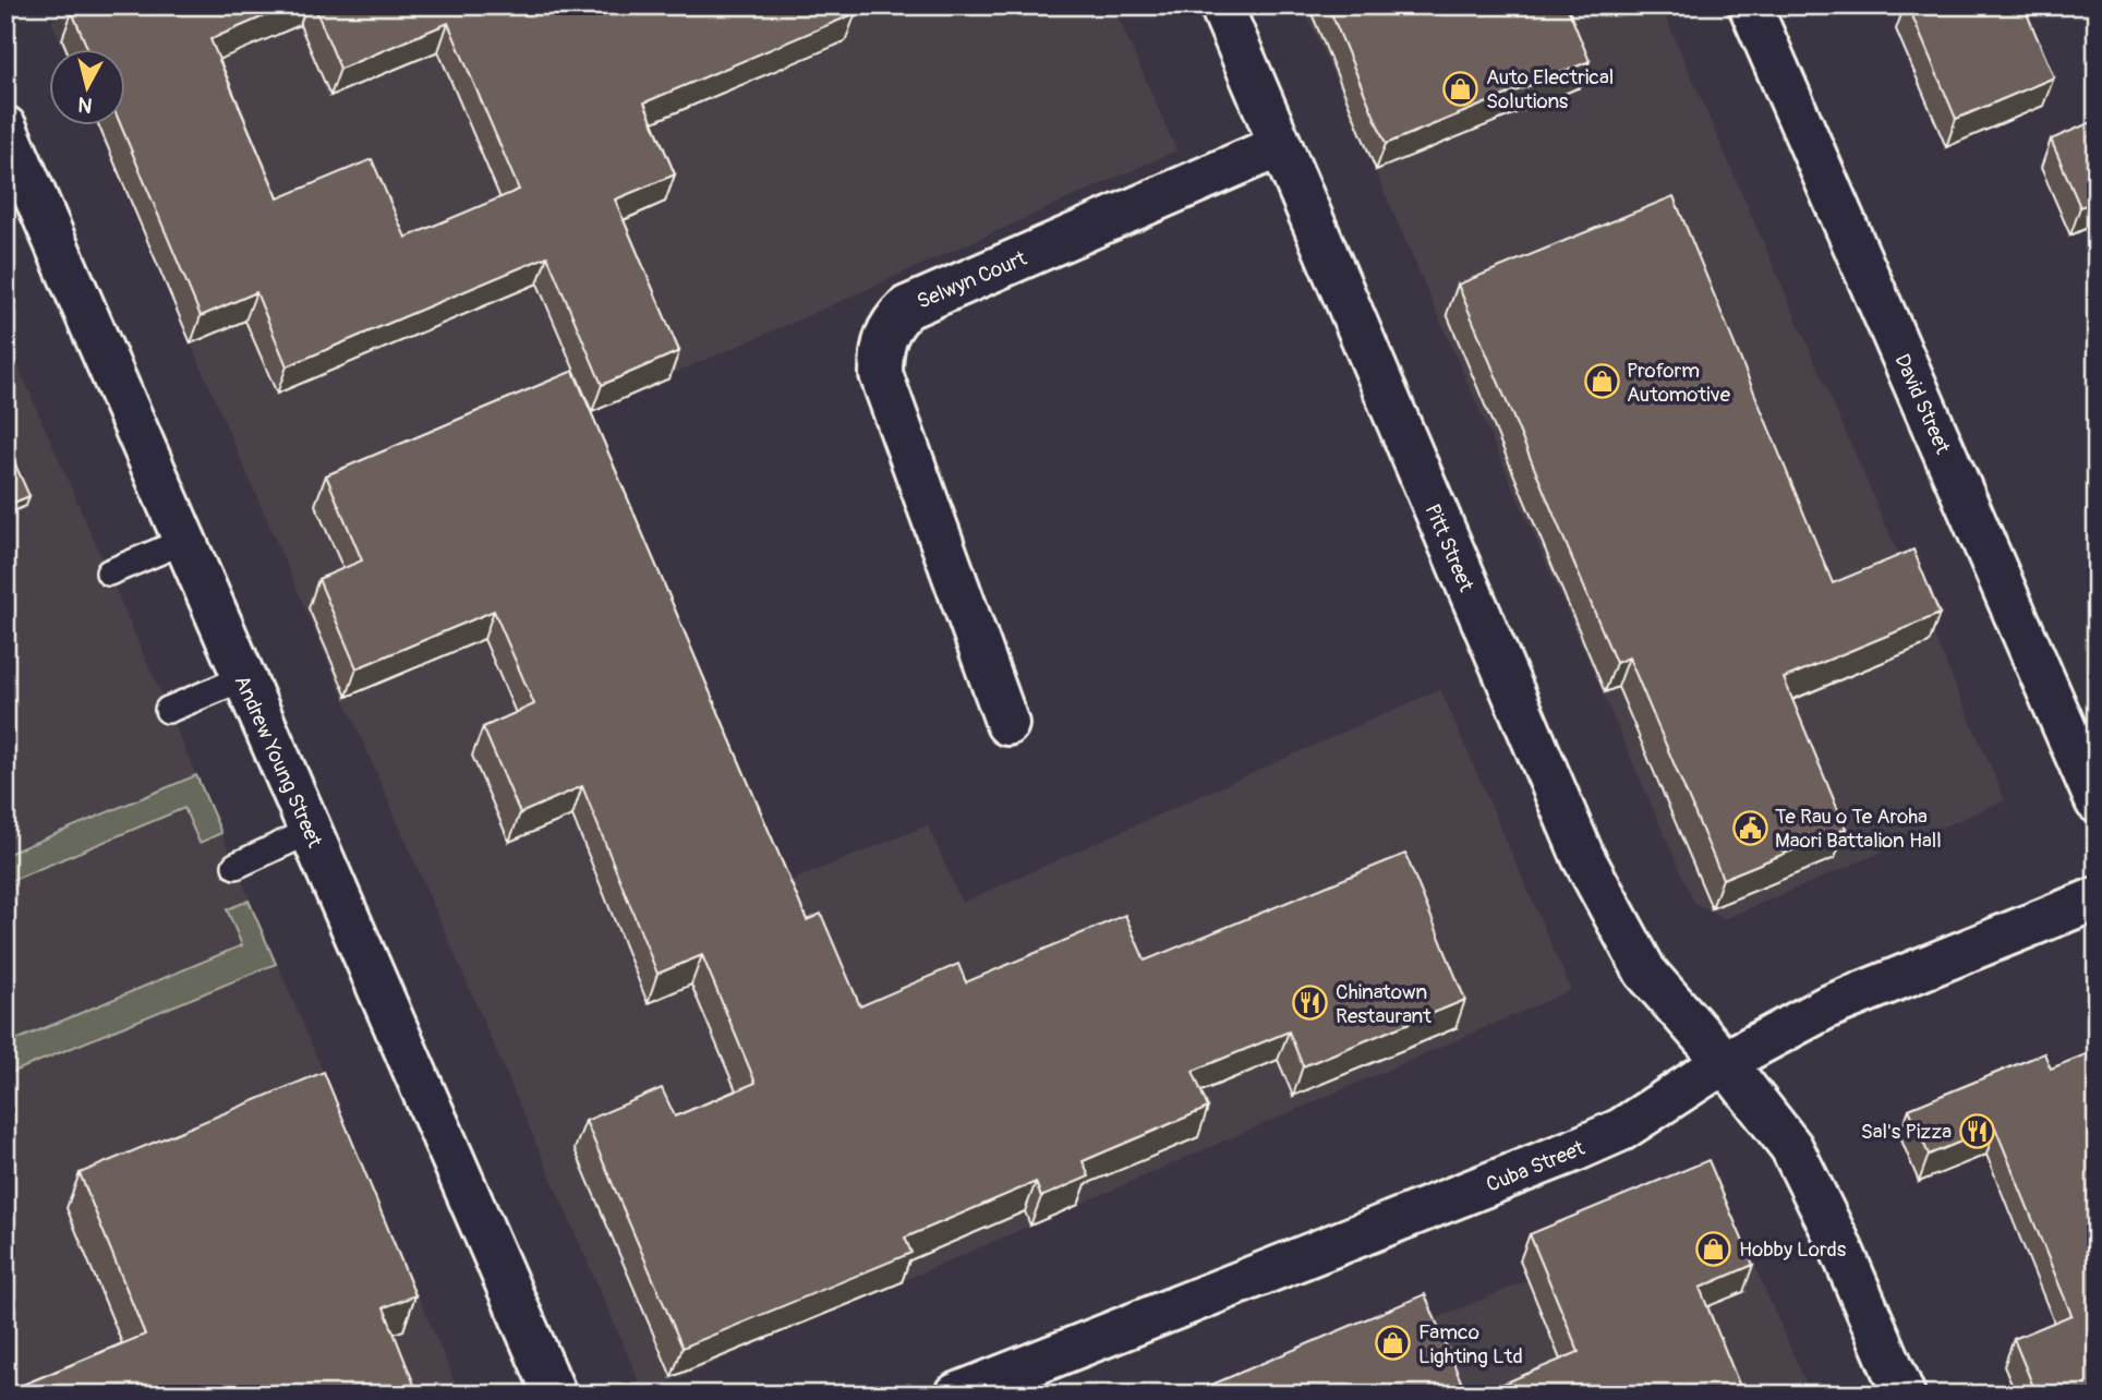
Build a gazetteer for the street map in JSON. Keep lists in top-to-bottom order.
{
  "streets": {
    "street": [
      "Selwyn Court",
      "David Street",
      "Pitt Street",
      "Andrew Young Street",
      "Cuba Street"
    ]
  },
  "crossings": [
    ["Selwyn Court", "Pitt Street"],
    ["Pitt Street", "Cuba Street"]
  ],
  "places": {
    "shop": [
      "Auto Electrical Solutions",
      "Proform Automotive",
      "Hobby Lords",
      "Famco Lighting Ltd"
    ],
    "public building": ["Te Rau o Te Aroha Maori Battalion Hall"],
    "restaurant": ["Chinatown Restaurant", "Sal's Pizza"]
  },
  "north": "bottom"
}
